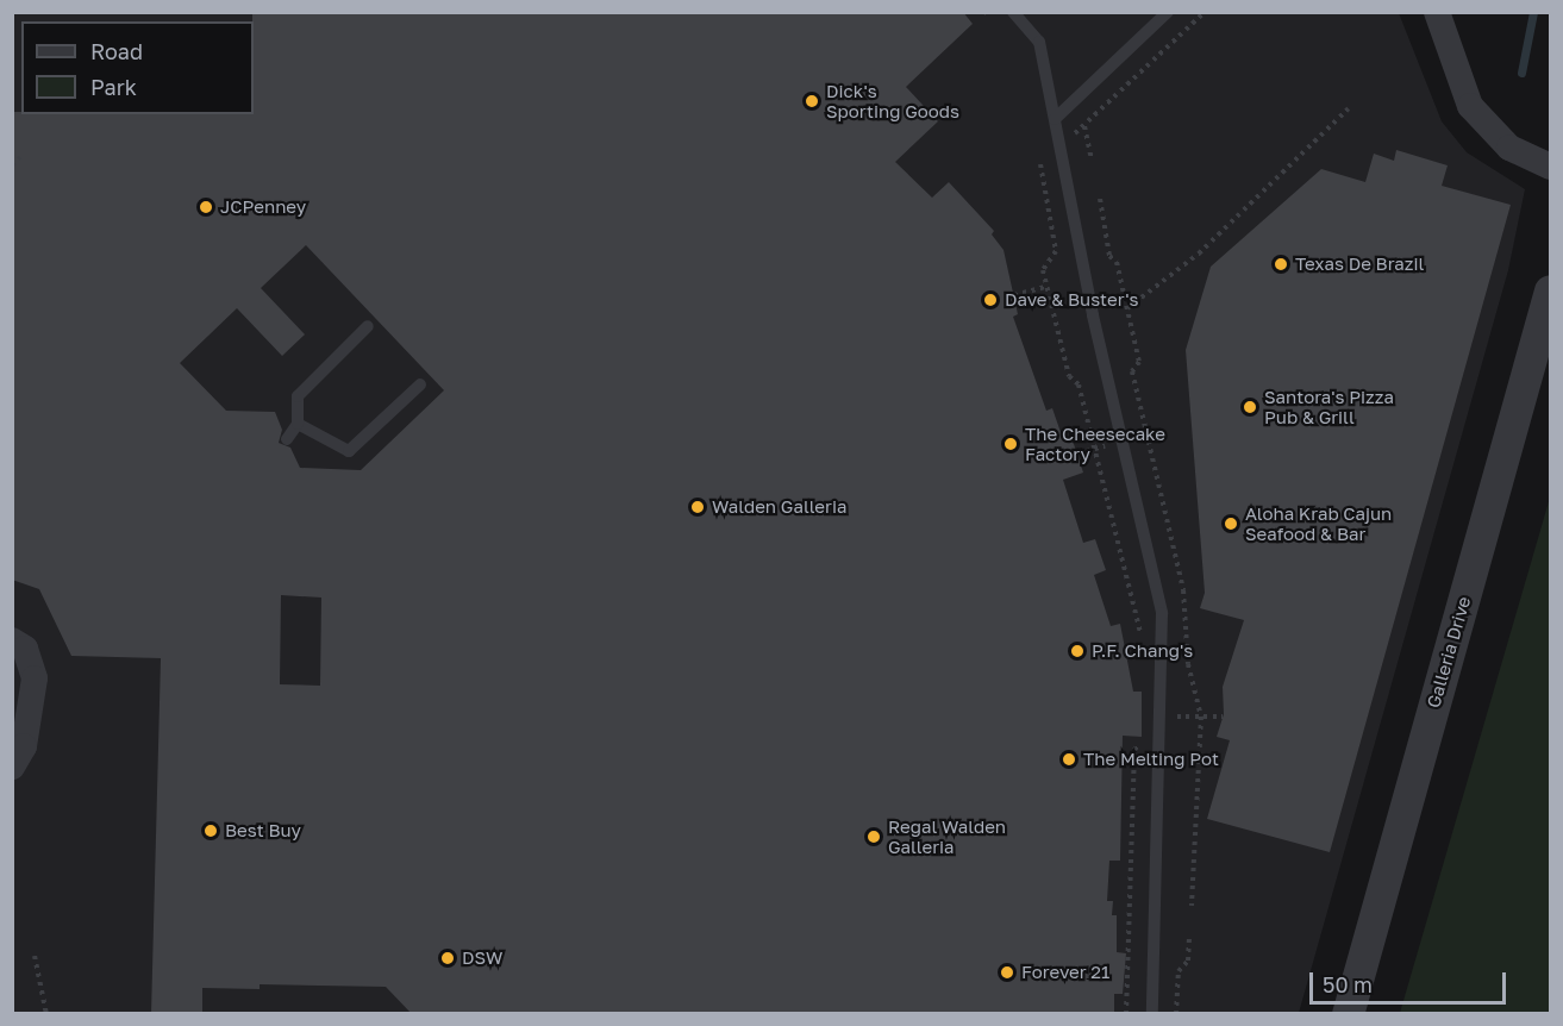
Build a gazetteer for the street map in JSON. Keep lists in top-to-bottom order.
{
  "streets": {
    "street": ["Galleria Drive"]
  },
  "places": [
    "Dick's Sporting Goods",
    "JCPenney",
    "Texas De Brazil",
    "Dave & Buster's",
    "Santora's Pizza Pub & Grill",
    "The Cheesecake Factory",
    "Walden Galleria",
    "Aloha Krab Cajun Seafood & Bar",
    "P.F. Chang's",
    "The Melting Pot",
    "Best Buy",
    "Regal Walden Galleria",
    "DSW",
    "Forever 21"
  ],
  "legend": ["Road", "Park"],
  "scale_bar": "50 m"
}
